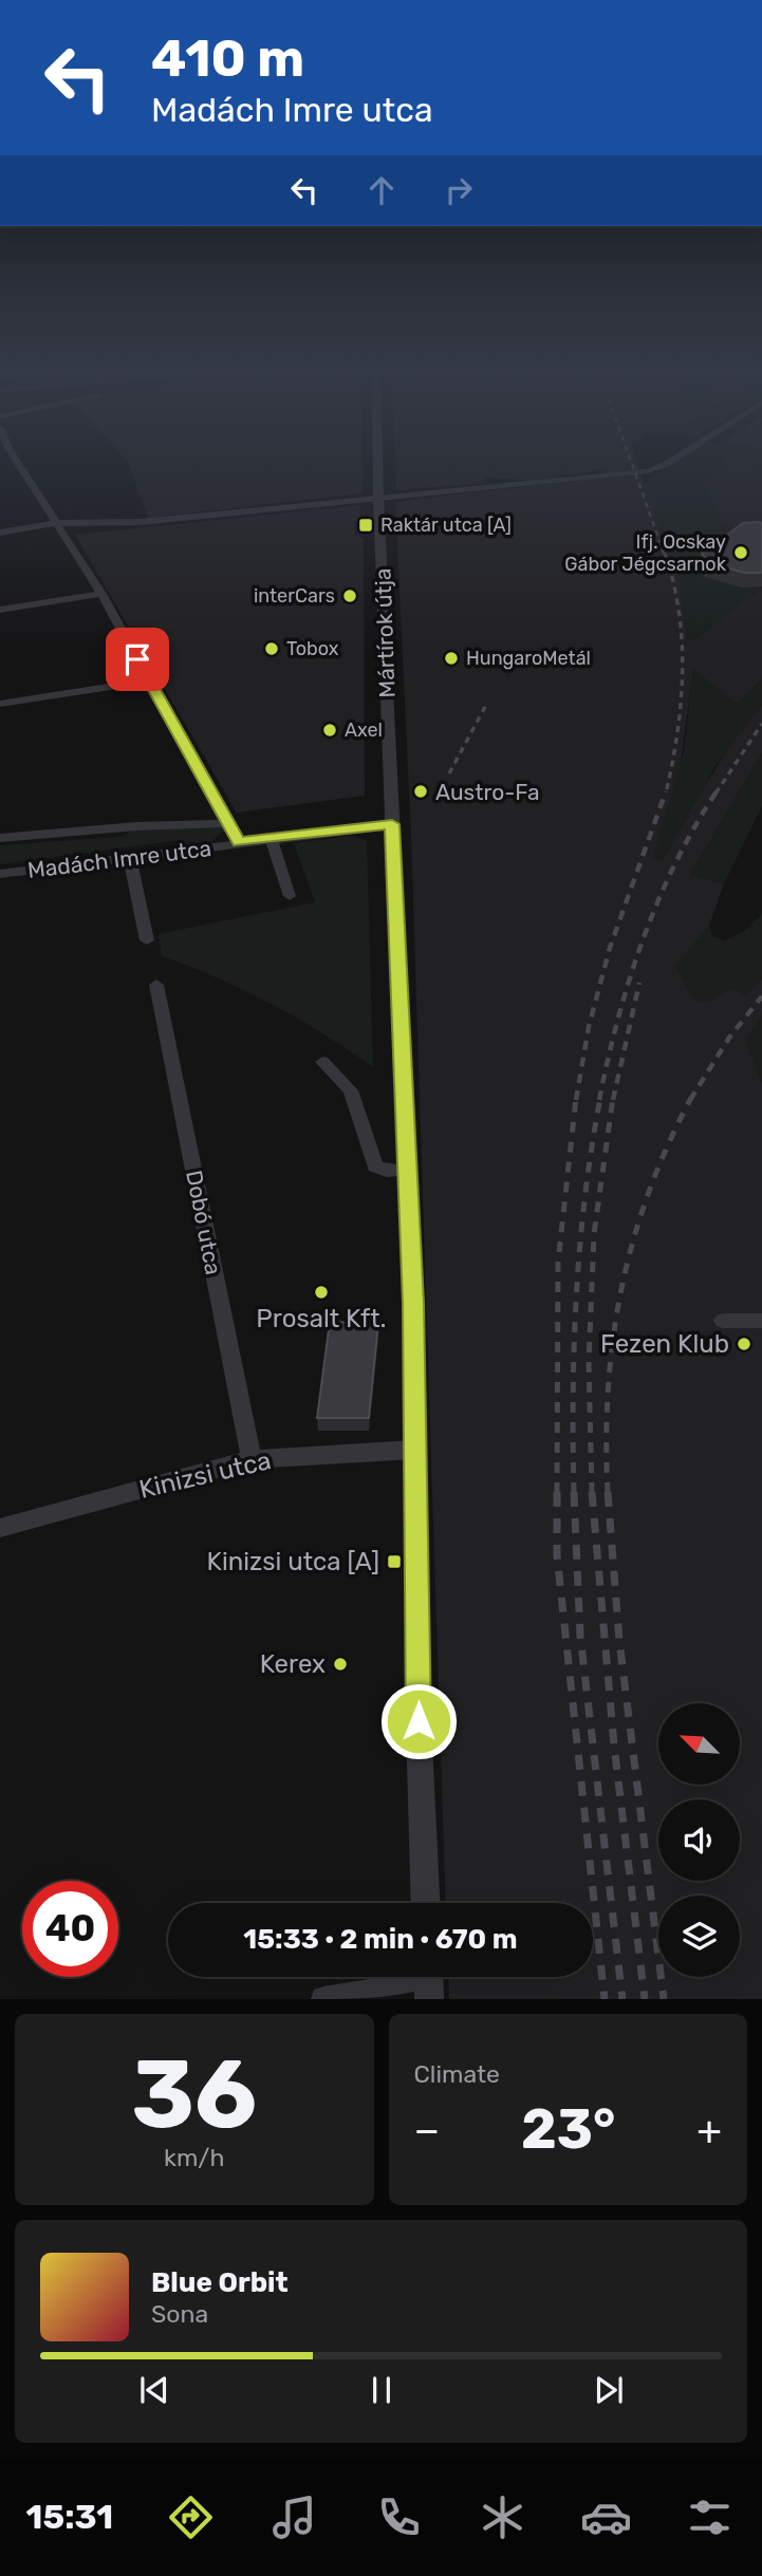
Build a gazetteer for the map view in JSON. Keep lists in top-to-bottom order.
{
  "streets": {
    "street": [
      "Mártírok útja",
      "Madách Imre utca",
      "Dobó utca",
      "Kinizsi utca"
    ]
  },
  "crossings": [
    ["Mártírok útja", "Madách Imre utca"],
    ["Mártírok útja", "Kinizsi utca"],
    ["Dobó utca", "Kinizsi utca"]
  ],
  "places": {
    "transit": ["Raktár utca [A]", "Kinizsi utca [A]"],
    "other": [
      "Ifj. Ocskay Gábor Jégcsarnok",
      "interCars",
      "Tobox",
      "HungaroMetál",
      "Axel",
      "Austro-Fa",
      "Prosalt Kft.",
      "Fezen Klub",
      "Kerex"
    ]
  },
  "north": "top left",
  "page": {
    "turn": ["410 m", "Madách Imre utca"],
    "limit": "40",
    "trip": "15:33 · 2 min · 670 m",
    "tile": [
      ["36", "km/h"],
      "Climate"
    ],
    "heat": ["−", "23°", "+"],
    "song": ["Blue Orbit", "Sona"],
    "tabs": "15:31"
  }
}
